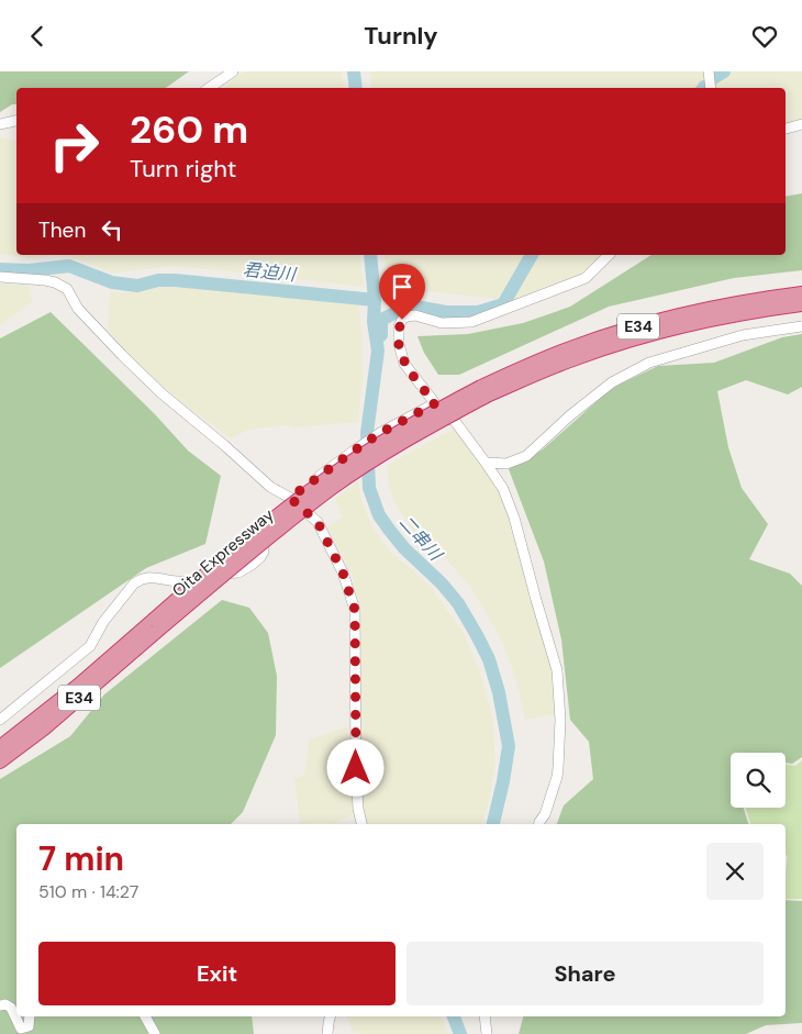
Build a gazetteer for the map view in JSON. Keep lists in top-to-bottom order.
{
  "streets": {
    "highway": ["E34", "Oita Expressway"]
  },
  "water": ["君迫川", "二串川"],
  "page": {
    "header": "Turnly",
    "turn": ["260 m", "Turn right"],
    "then": "Then",
    "heading": ["7 min", "510 m · 14:27"],
    "buttons": ["Exit", "Share"]
  }
}
